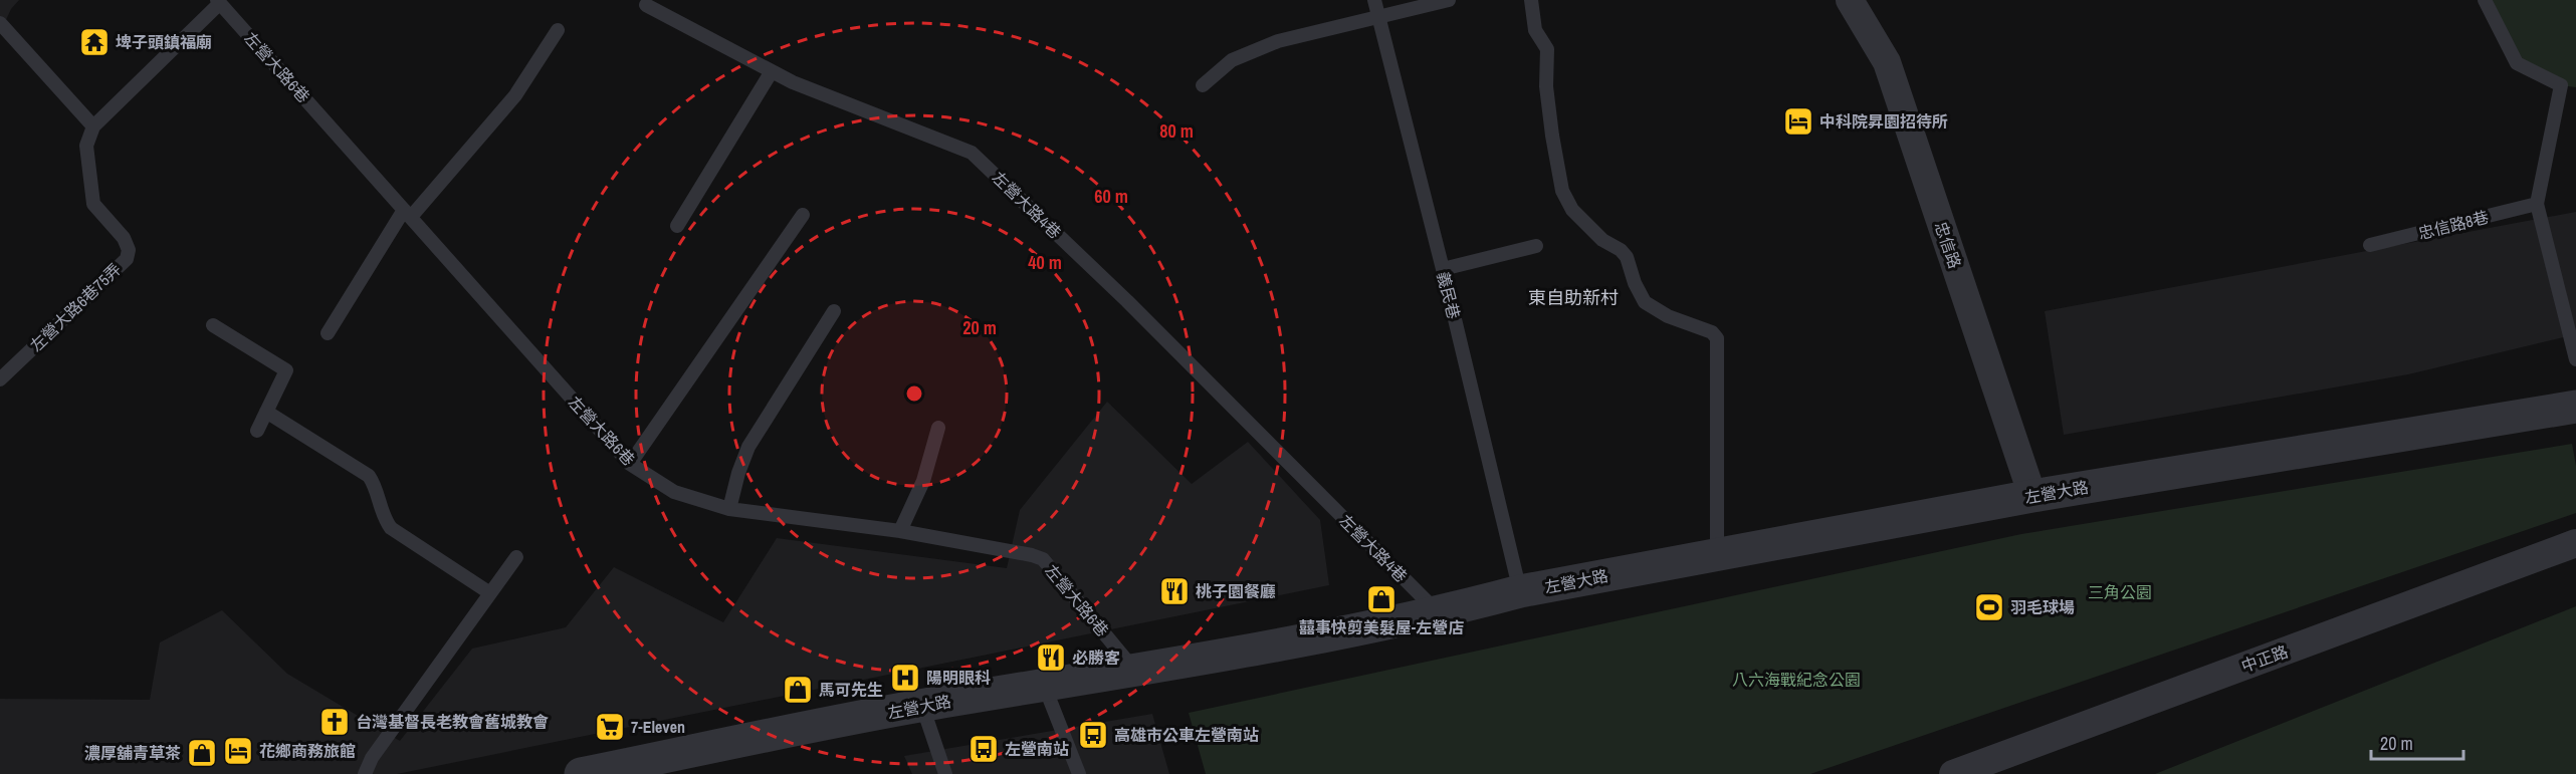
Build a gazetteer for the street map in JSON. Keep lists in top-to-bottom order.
{
  "streets": {
    "street": ["忠信路", "左營大路", "中正路"],
    "lane": [
      "左營大路6巷",
      "左營大路4巷",
      "忠信路8巷",
      "義民巷",
      "左營大路6巷75弄"
    ]
  },
  "crossings": [
    ["左營大路6巷", "左營大路"],
    ["左營大路4巷", "左營大路"],
    ["忠信路", "左營大路"],
    ["義民巷", "左營大路"]
  ],
  "districts": ["東自助新村"],
  "parks": ["三角公園", "八六海戰紀念公園"],
  "places": {
    "temple": ["埤子頭鎮福廟"],
    "hotel": ["中科院昇園招待所", "花鄉商務旅館"],
    "restaurant": ["桃子園餐廳", "必勝客"],
    "shop": ["囍事快剪美髮屋-左營店", "馬可先生", "濃厚舖青草茶"],
    "sports": ["羽毛球場"],
    "hospital": ["陽明眼科"],
    "church": ["台灣基督長老教會舊城教會"],
    "supermarket": ["7-Eleven"],
    "bus stop": ["高雄市公車左營南站", "左營南站"]
  },
  "scale_bar": "20 m",
  "rings": [
    "80 m",
    "60 m",
    "40 m",
    "20 m"
  ]
}
